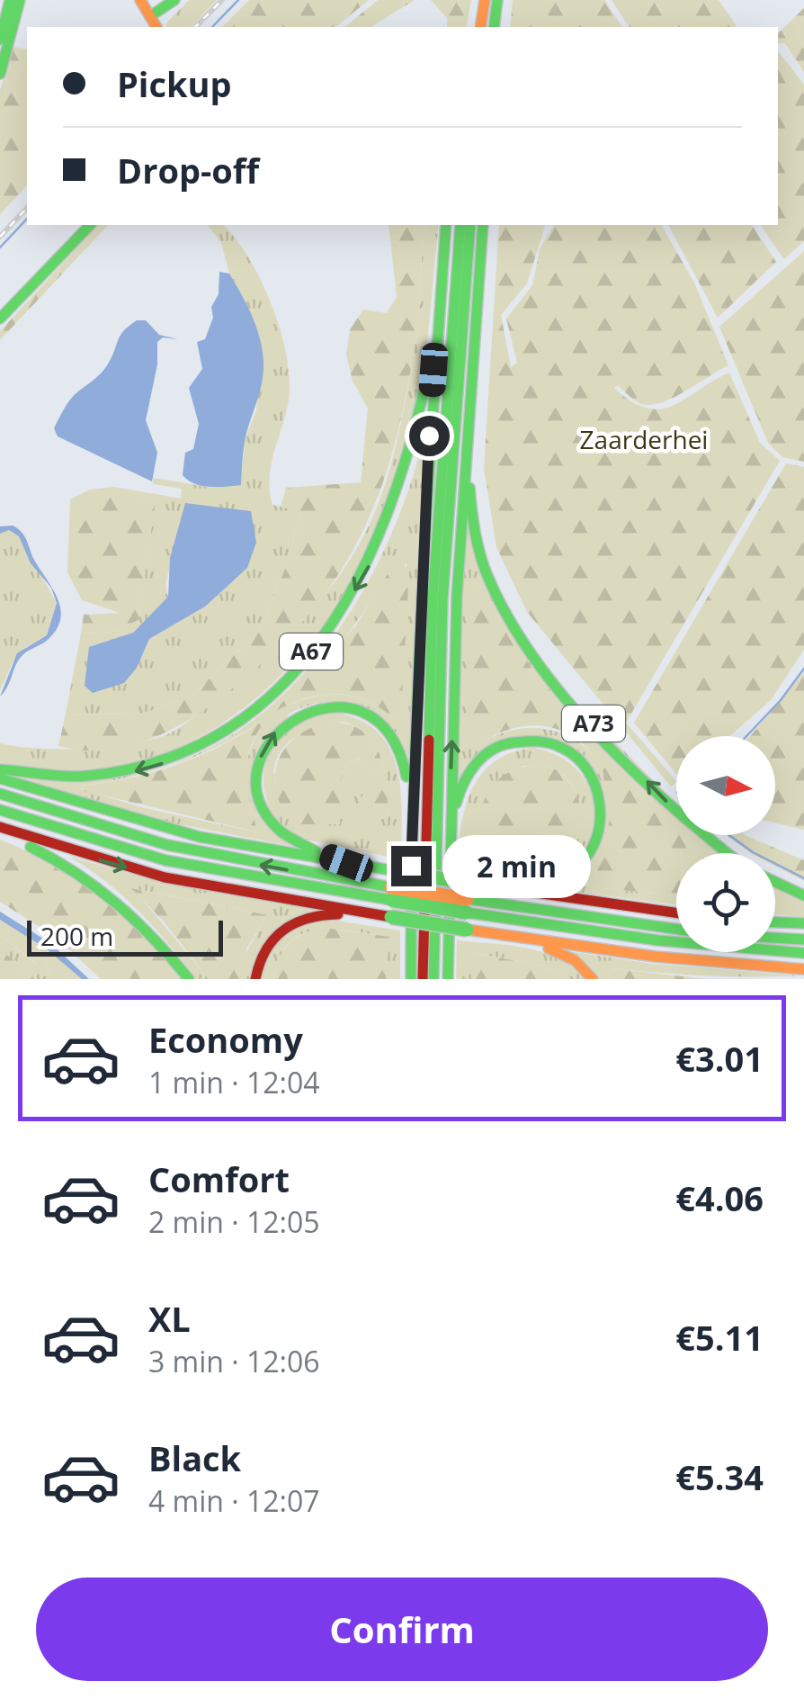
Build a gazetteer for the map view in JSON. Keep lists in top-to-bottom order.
{
  "streets": {
    "main road": ["A67", "A73"]
  },
  "parks": ["Zaarderhei"],
  "scale_bar": "200 m",
  "north": "right",
  "page": {
    "banner": ["Pickup", "Drop-off"],
    "bubble": "2 min",
    "scale": "200 m",
    "list": [
      {
        "name": "Economy",
        "note": "1 min · 12:04",
        "value": "€3.01"
      },
      {
        "name": "Comfort",
        "note": "2 min · 12:05",
        "value": "€4.06"
      },
      {
        "name": "XL",
        "note": "3 min · 12:06",
        "value": "€5.11"
      },
      {
        "name": "Black",
        "note": "4 min · 12:07",
        "value": "€5.34"
      }
    ],
    "buttons": "Confirm"
  }
}
